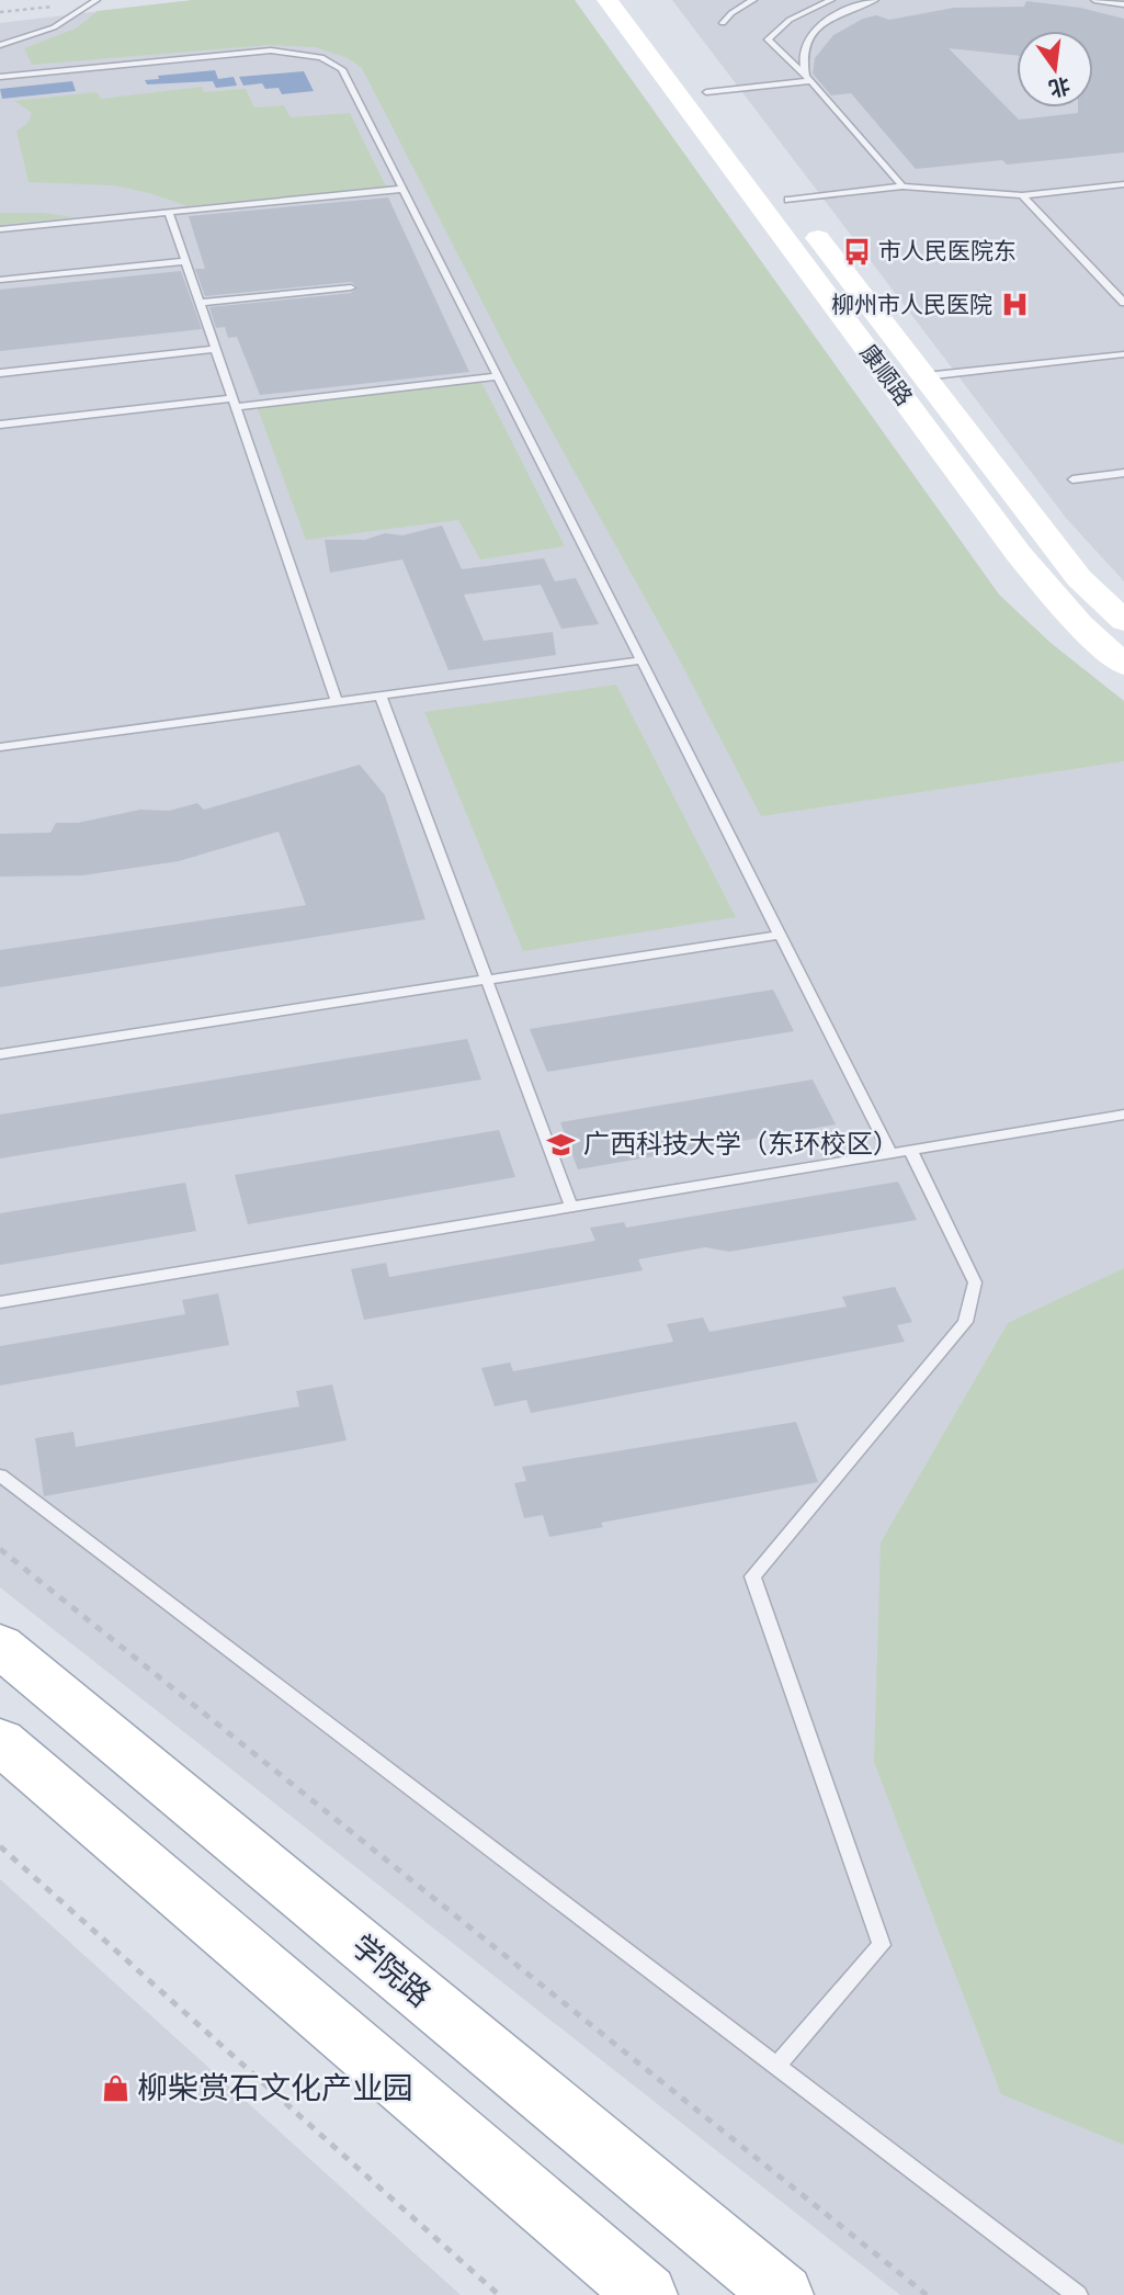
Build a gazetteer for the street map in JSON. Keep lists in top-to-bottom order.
{
  "streets": {
    "main road": ["康顺路", "学院路"]
  },
  "places": {
    "bus stop": ["市人民医院东"],
    "hospital": ["柳州市人民医院"],
    "school or university": ["广西科技大学（东环校区）"],
    "shop": ["柳柴赏石文化产业园"]
  },
  "north": "bottom"
}
